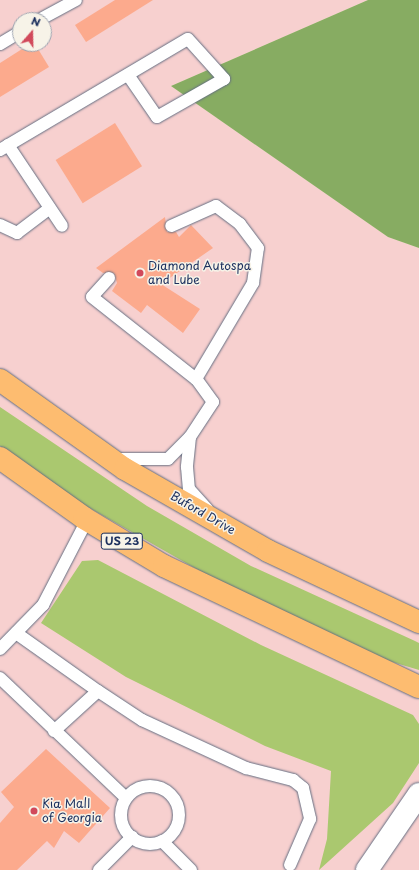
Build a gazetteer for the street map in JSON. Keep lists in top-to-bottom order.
{
  "streets": {
    "highway": ["Buford Drive", "US 23"]
  },
  "places": ["Diamond Autospa and Lube", "Kia Mall of Georgia"],
  "north": "top"
}
